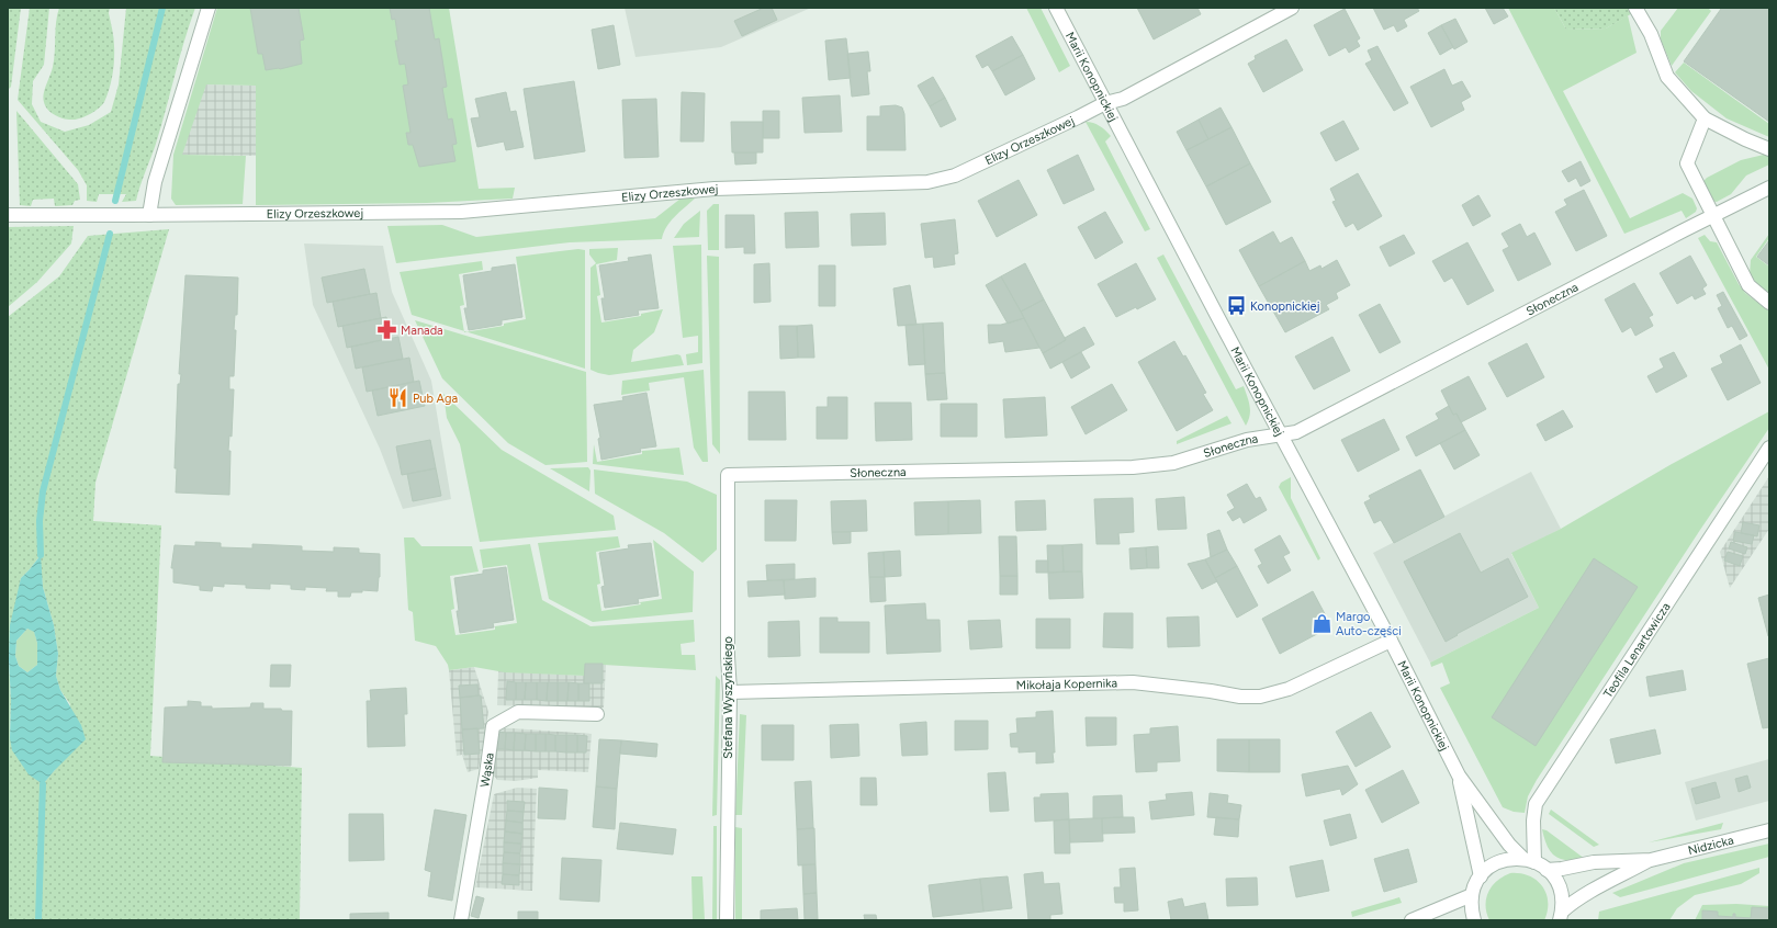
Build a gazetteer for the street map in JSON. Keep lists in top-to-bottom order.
{
  "streets": {
    "street": [
      "Marii Konopnickiej",
      "Elizy Orzeszkowej",
      "Słoneczna",
      "Teofila Lenartowicza",
      "Mikołaja Kopernika",
      "Stefana Wyszyńskiego",
      "Wąska",
      "Nidzicka"
    ]
  },
  "crossings": [
    ["Marii Konopnickiej", "Elizy Orzeszkowej"],
    ["Marii Konopnickiej", "Słoneczna"],
    ["Marii Konopnickiej", "Mikołaja Kopernika"],
    ["Słoneczna", "Stefana Wyszyńskiego"],
    ["Mikołaja Kopernika", "Stefana Wyszyńskiego"]
  ],
  "places": {
    "bus stop": ["Konopnickiej"],
    "pharmacy": ["Manada"],
    "restaurant": ["Pub Aga"],
    "shop": ["Margo Auto-części"]
  }
}
